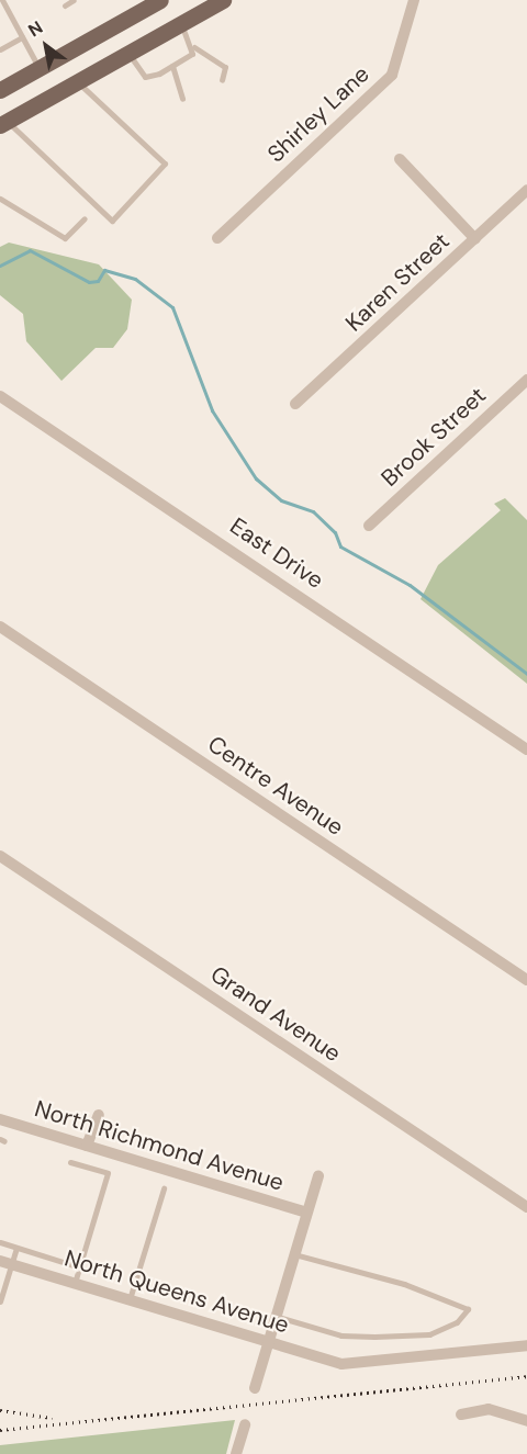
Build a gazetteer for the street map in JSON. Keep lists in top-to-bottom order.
{
  "streets": {
    "street": [
      "Shirley Lane",
      "Karen Street",
      "Brook Street",
      "East Drive",
      "Centre Avenue",
      "Grand Avenue",
      "North Richmond Avenue",
      "North Queens Avenue"
    ]
  },
  "north": "top left"
}
